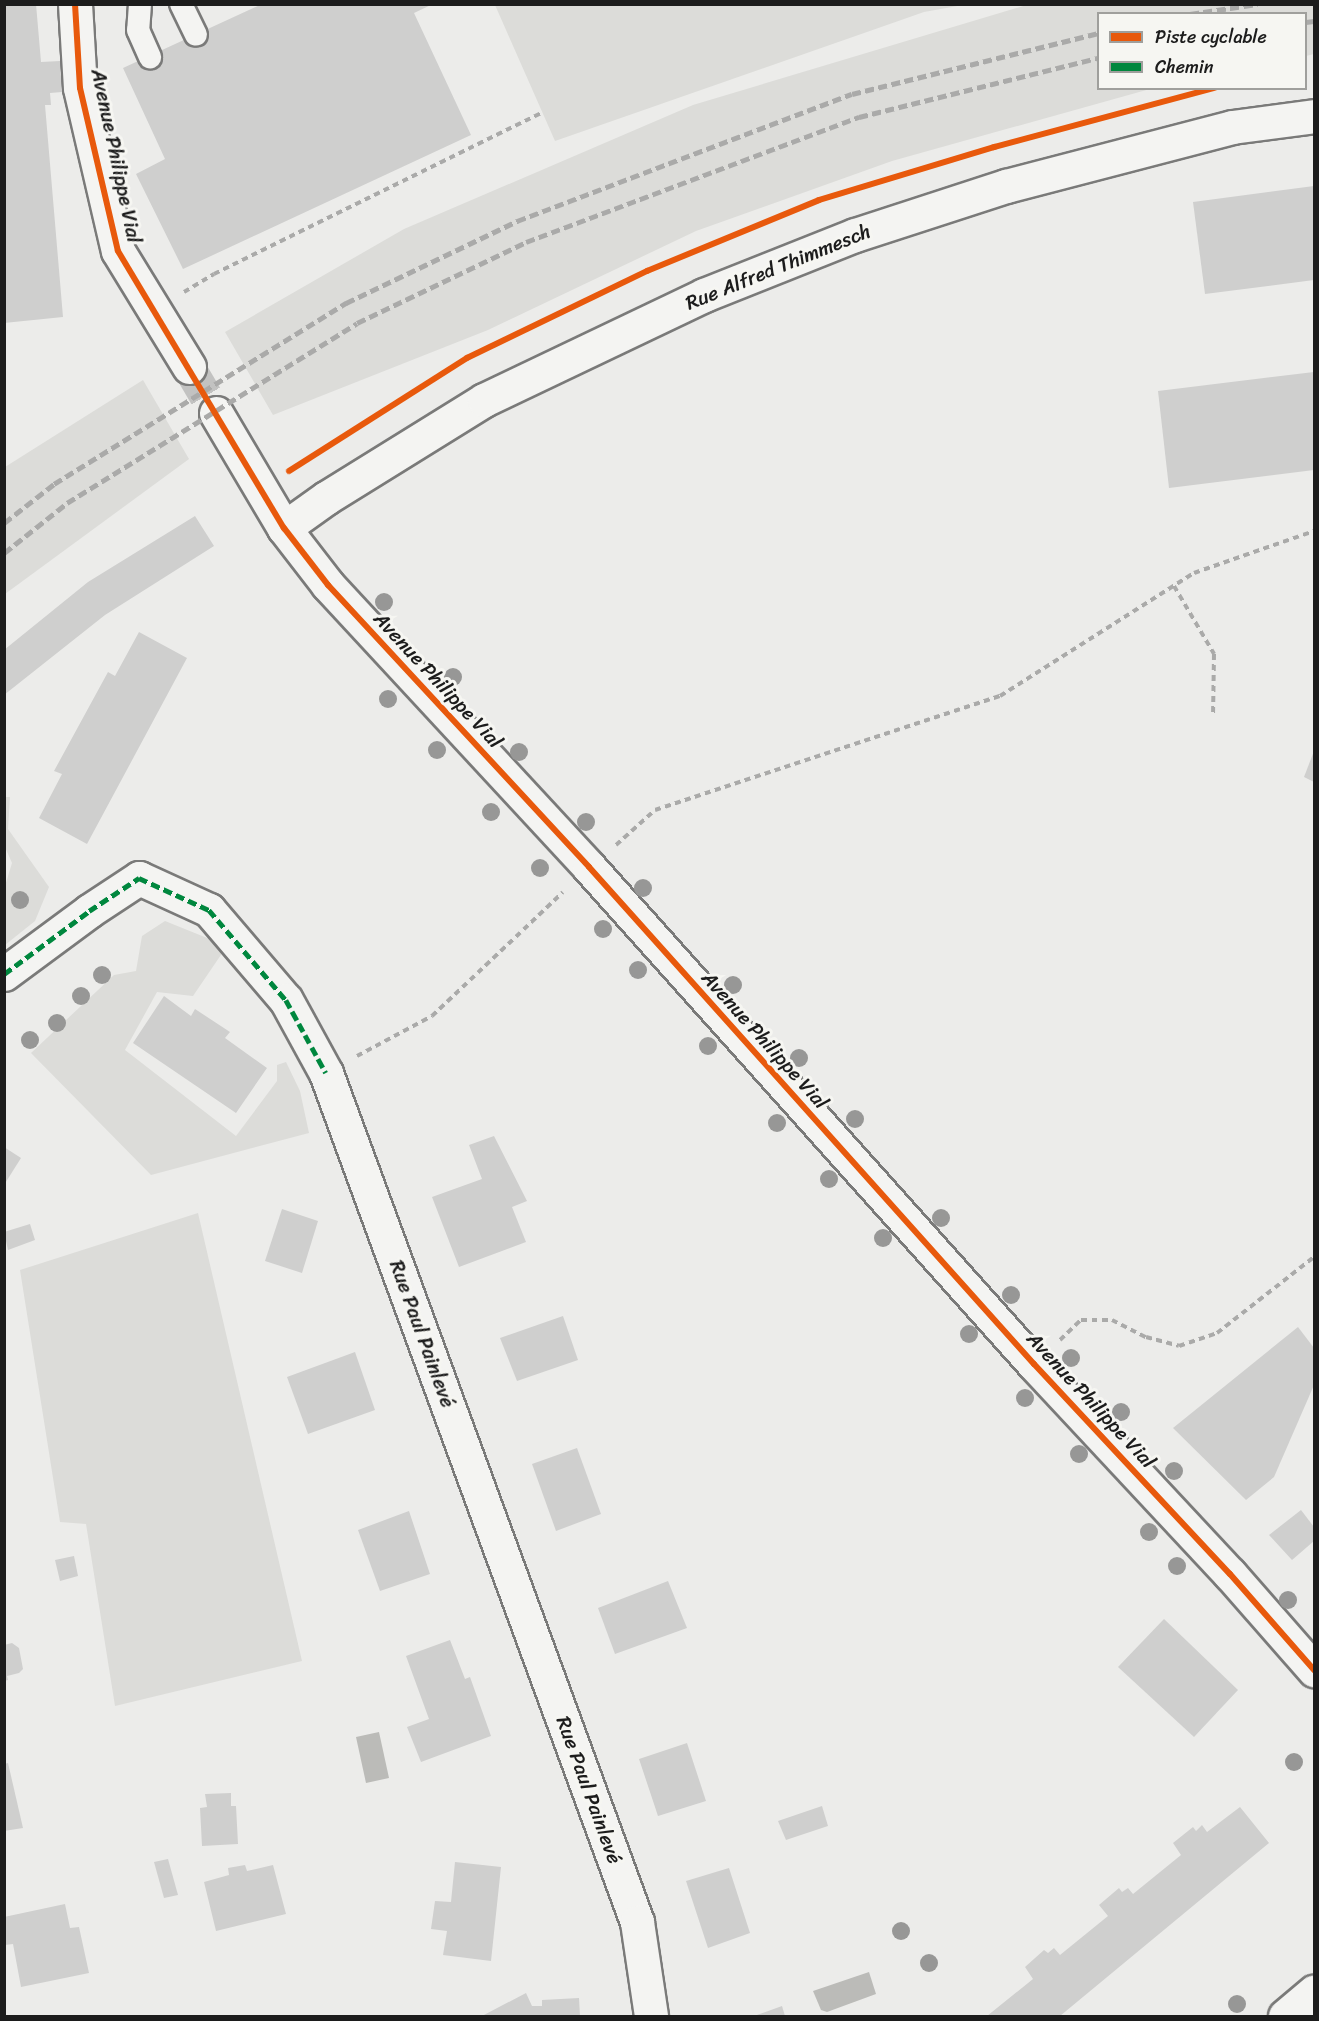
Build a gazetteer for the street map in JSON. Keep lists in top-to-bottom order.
{
  "streets": {
    "street": ["Avenue Philippe Vial", "Rue Alfred Thimmesch", "Rue Paul Painlevé"]
  },
  "crossings": [
    ["Avenue Philippe Vial", "Rue Alfred Thimmesch"]
  ],
  "legend": ["Piste cyclable", "Chemin"]
}
